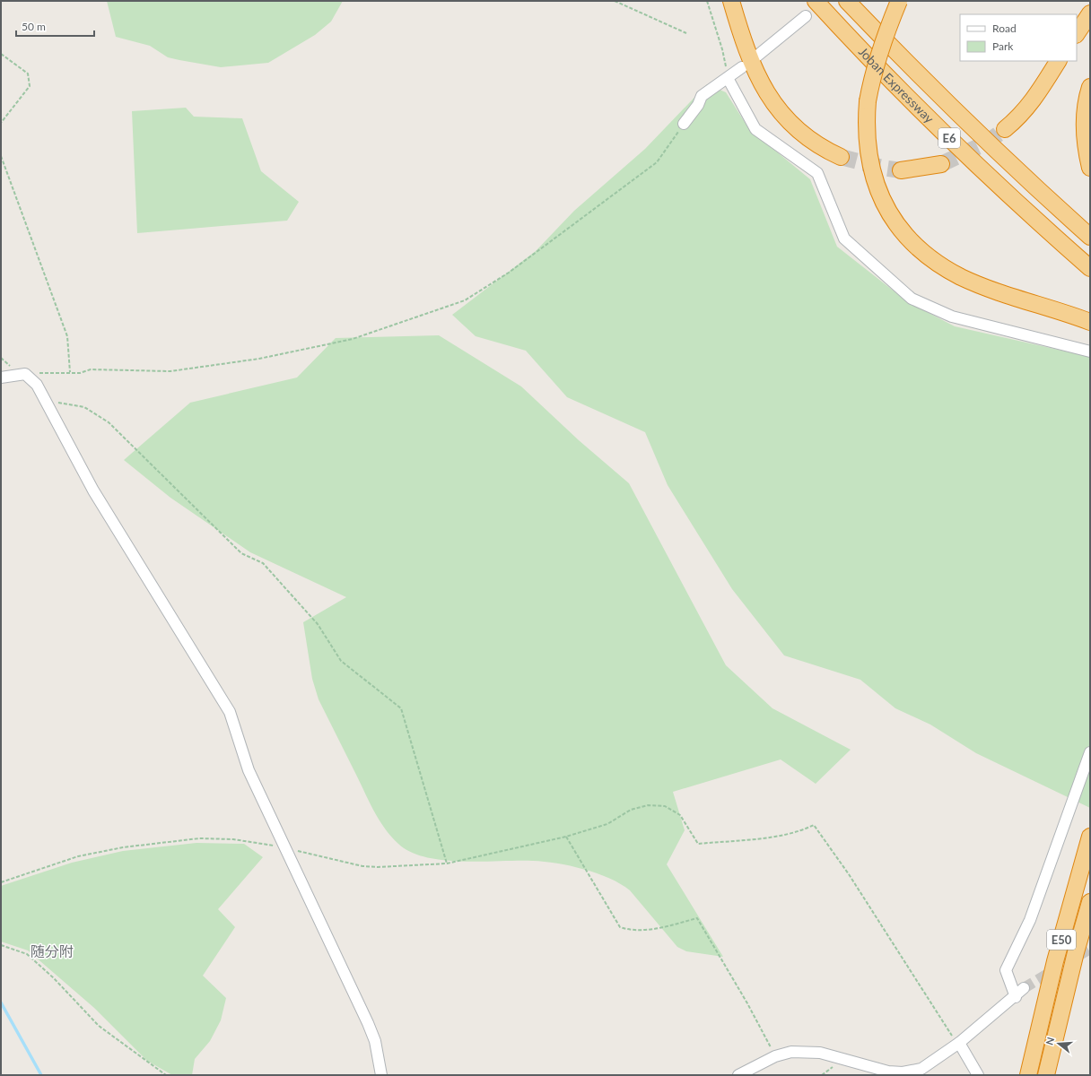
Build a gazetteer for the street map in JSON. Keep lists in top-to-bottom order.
{
  "streets": {
    "highway": ["Joban Expressway", "E6", "E50"]
  },
  "districts": ["随分附"],
  "legend": ["Road", "Park"],
  "scale_bar": "50 m",
  "north": "left"
}
